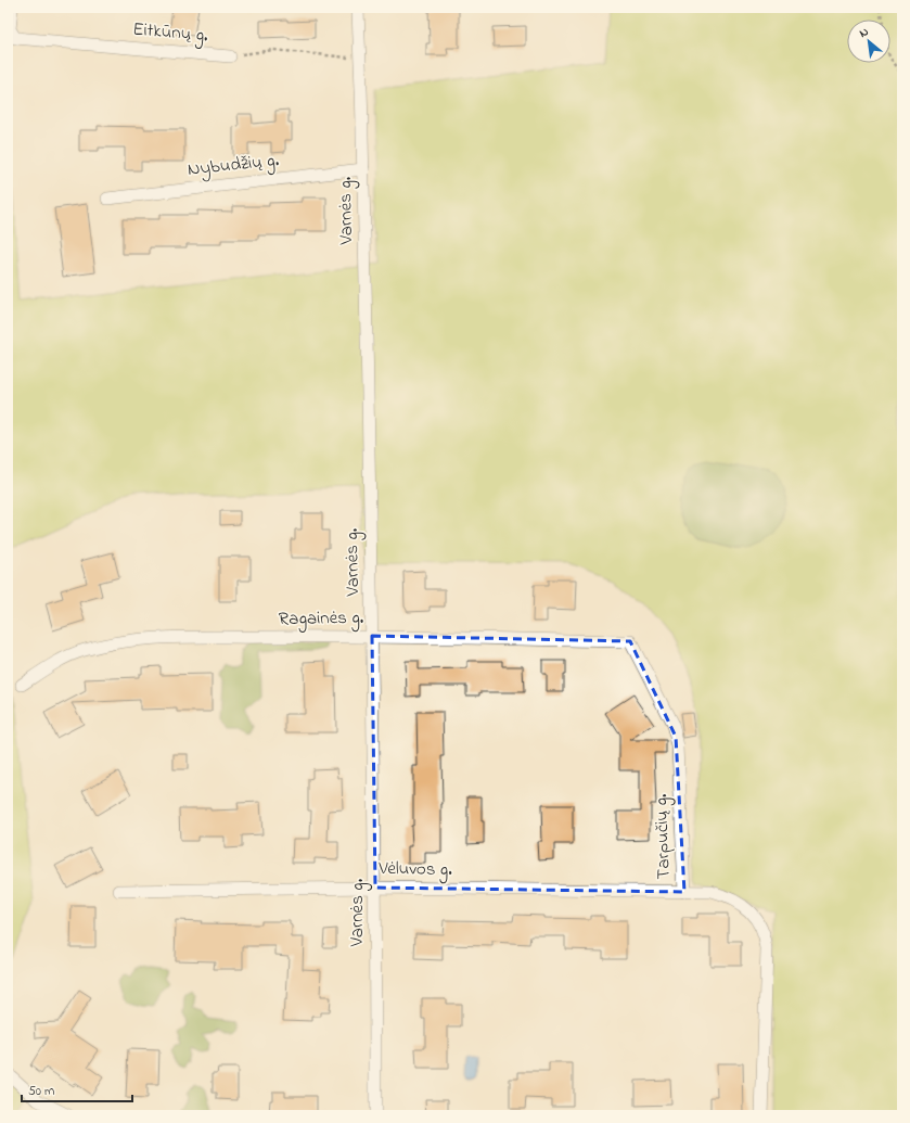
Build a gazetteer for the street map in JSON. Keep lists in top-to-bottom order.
{
  "streets": {
    "street": [
      "Eitkūnų g.",
      "Nybudžių g.",
      "Varnės g.",
      "Ragainės g.",
      "Tarpučių g.",
      "Vėluvos g."
    ]
  },
  "crossings": [
    ["Nybudžių g.", "Varnės g."],
    ["Varnės g.", "Ragainės g."],
    ["Varnės g.", "Vėluvos g."],
    ["Ragainės g.", "Tarpučių g."],
    ["Tarpučių g.", "Vėluvos g."]
  ],
  "scale_bar": "50 m",
  "north": "top left"
}
